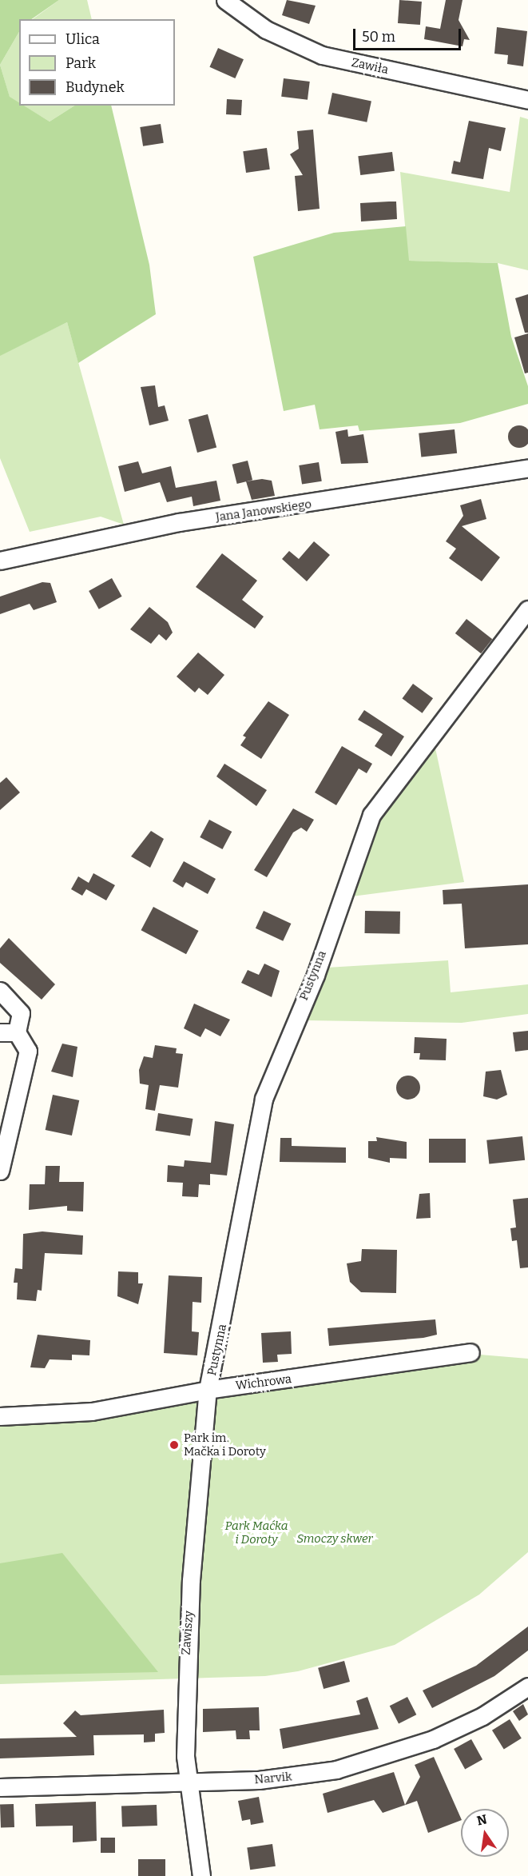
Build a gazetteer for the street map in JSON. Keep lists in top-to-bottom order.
{
  "streets": {
    "street": [
      "Zawiła",
      "Jana Janowskiego",
      "Pustynna",
      "Wichrowa",
      "Zawiszy",
      "Narvik"
    ]
  },
  "crossings": [
    ["Pustynna", "Wichrowa"],
    ["Pustynna", "Zawiszy"],
    ["Wichrowa", "Zawiszy"],
    ["Zawiszy", "Narvik"]
  ],
  "parks": ["Park Maćka i Doroty", "Smoczy skwer"],
  "places": ["Park im. Mačka i Doroty"],
  "legend": ["Ulica", "Park", "Budynek"],
  "scale_bar": "50 m",
  "north": "top"
}
